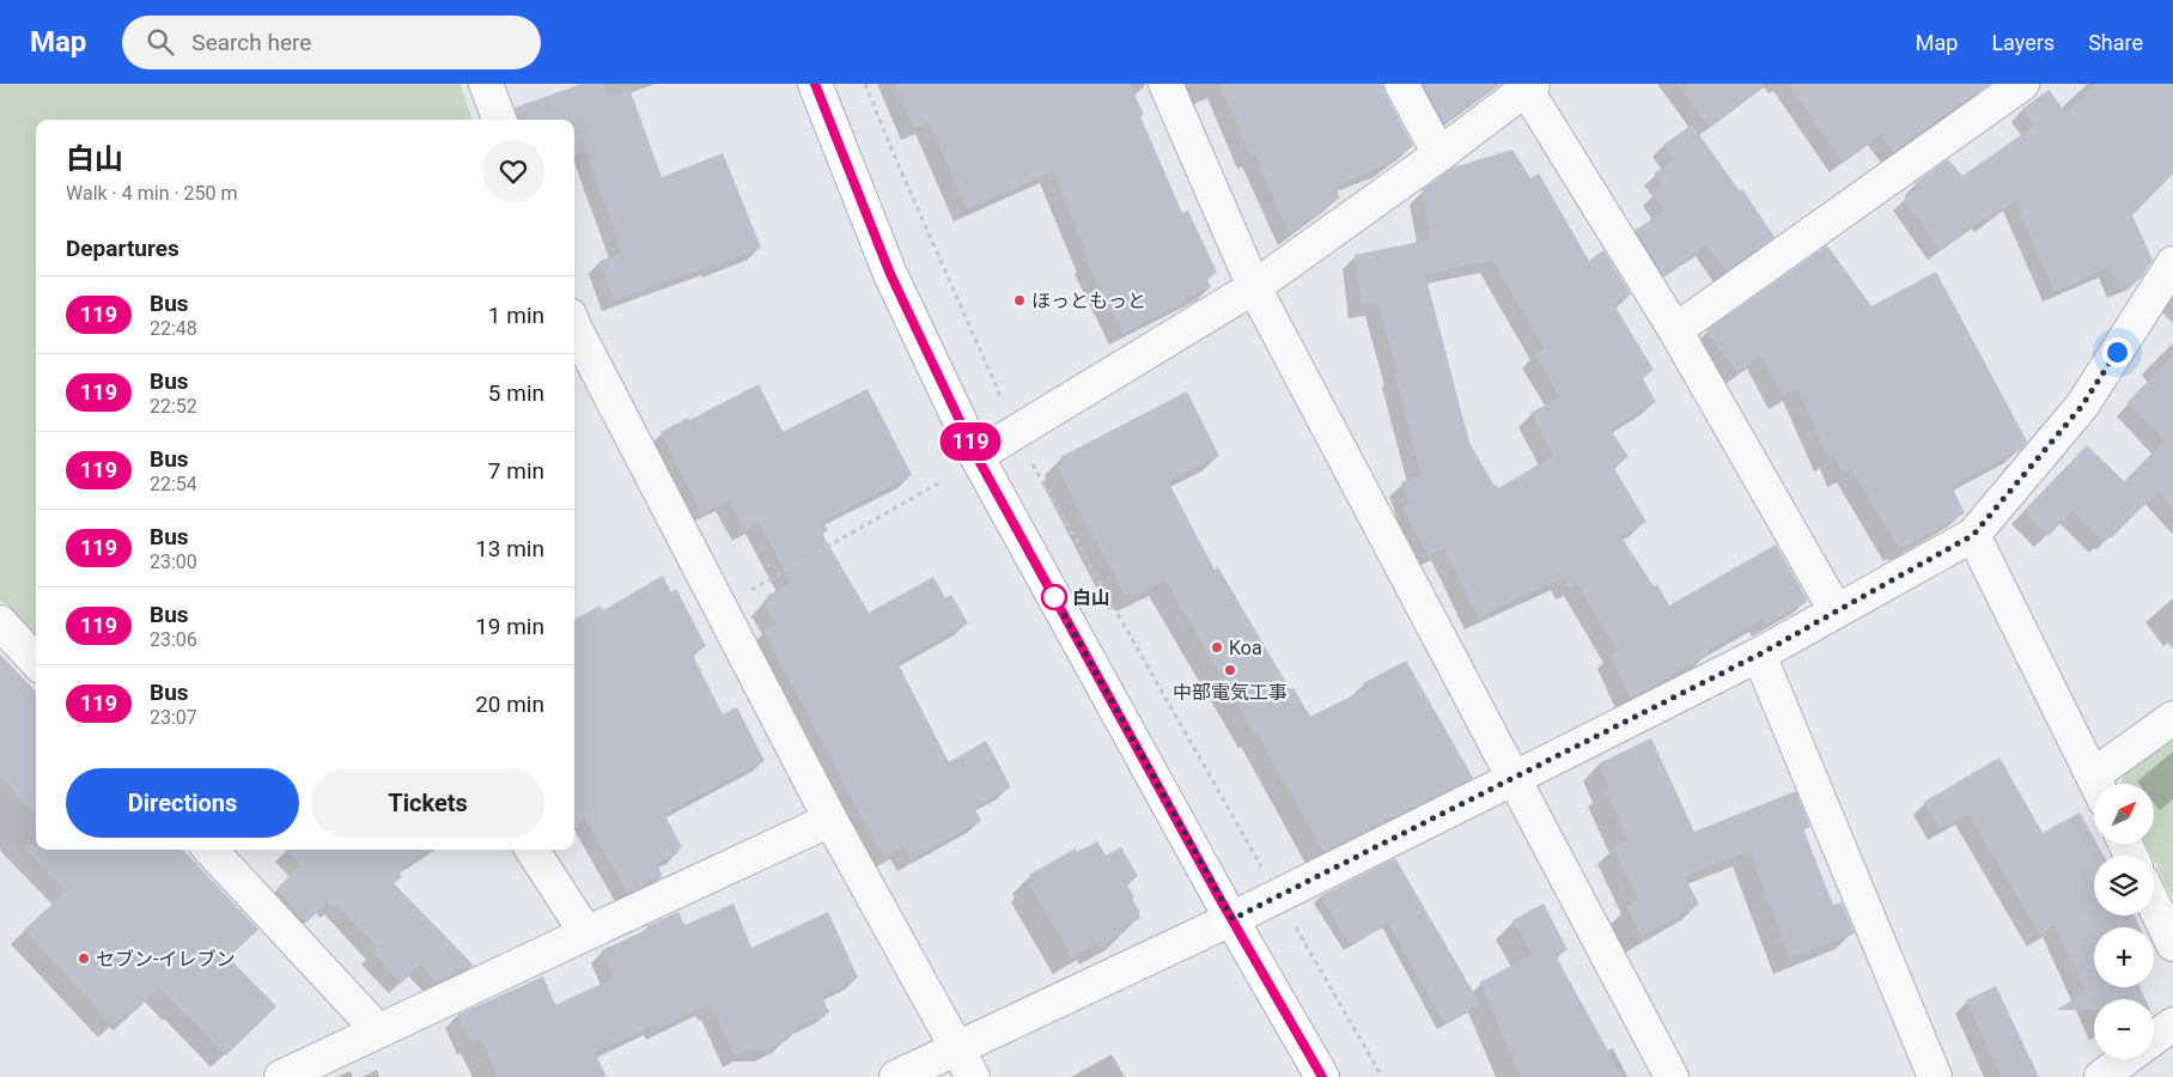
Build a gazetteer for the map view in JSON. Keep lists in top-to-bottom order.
{
  "places": [
    "ほっともっと",
    "白山",
    "Koa",
    "中部電気工事",
    "セブン-イレブン"
  ],
  "lines": ["bus line 119"],
  "north": "top right",
  "page": {
    "header": "Map",
    "search": "Search here",
    "nav": ["Map", "Layers", "Share"],
    "on_map": "119",
    "heading": [
      ["白山", "Walk · 4 min · 250 m"],
      "Departures"
    ],
    "list": [
      {
        "mark": "119",
        "name": "Bus",
        "note": "22:48",
        "value": "1 min"
      },
      {
        "mark": "119",
        "name": "Bus",
        "note": "22:52",
        "value": "5 min"
      },
      {
        "mark": "119",
        "name": "Bus",
        "note": "22:54",
        "value": "7 min"
      },
      {
        "mark": "119",
        "name": "Bus",
        "note": "23:00",
        "value": "13 min"
      },
      {
        "mark": "119",
        "name": "Bus",
        "note": "23:06",
        "value": "19 min"
      },
      {
        "mark": "119",
        "name": "Bus",
        "note": "23:07",
        "value": "20 min"
      }
    ],
    "buttons": ["Directions", "Tickets"],
    "map_buttons": ["+", "−"]
  }
}
